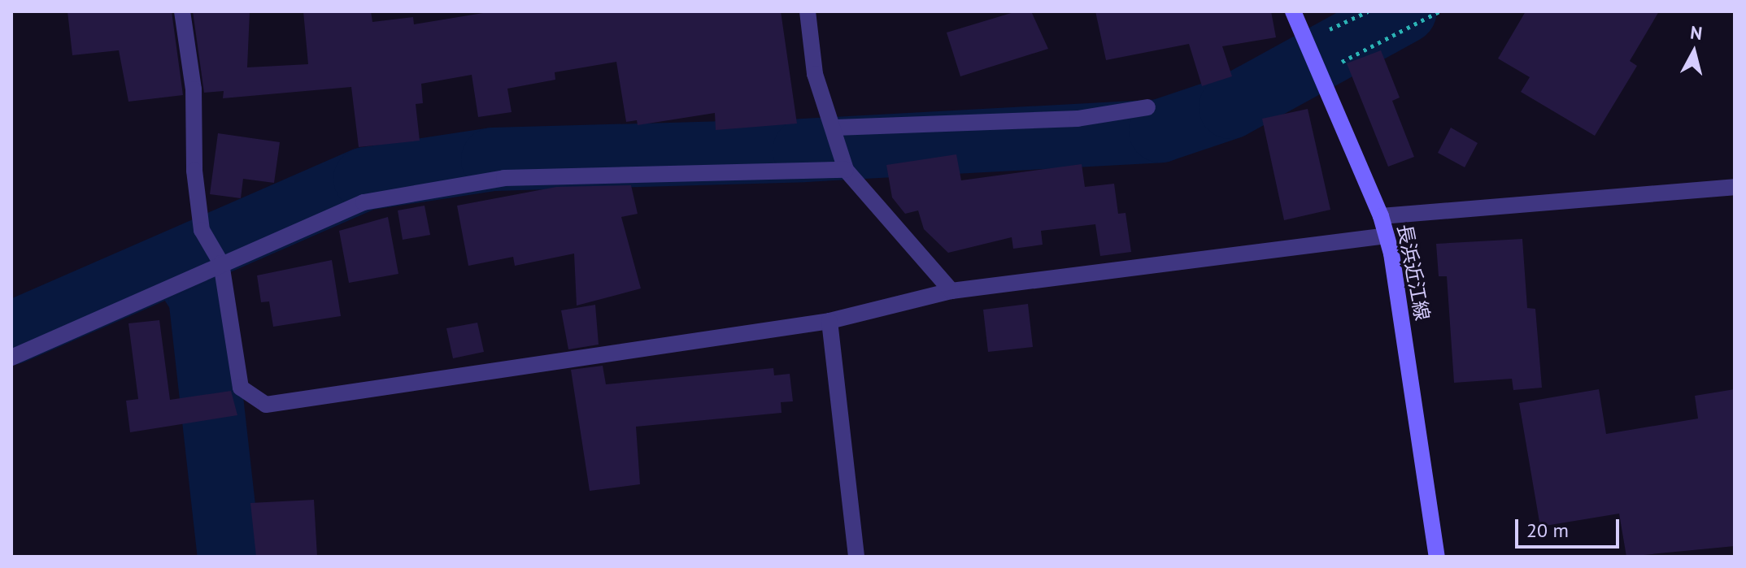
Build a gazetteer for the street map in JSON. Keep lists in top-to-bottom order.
{
  "streets": {
    "main road": ["長浜近江線"]
  },
  "scale_bar": "20 m",
  "north": "top"
}
